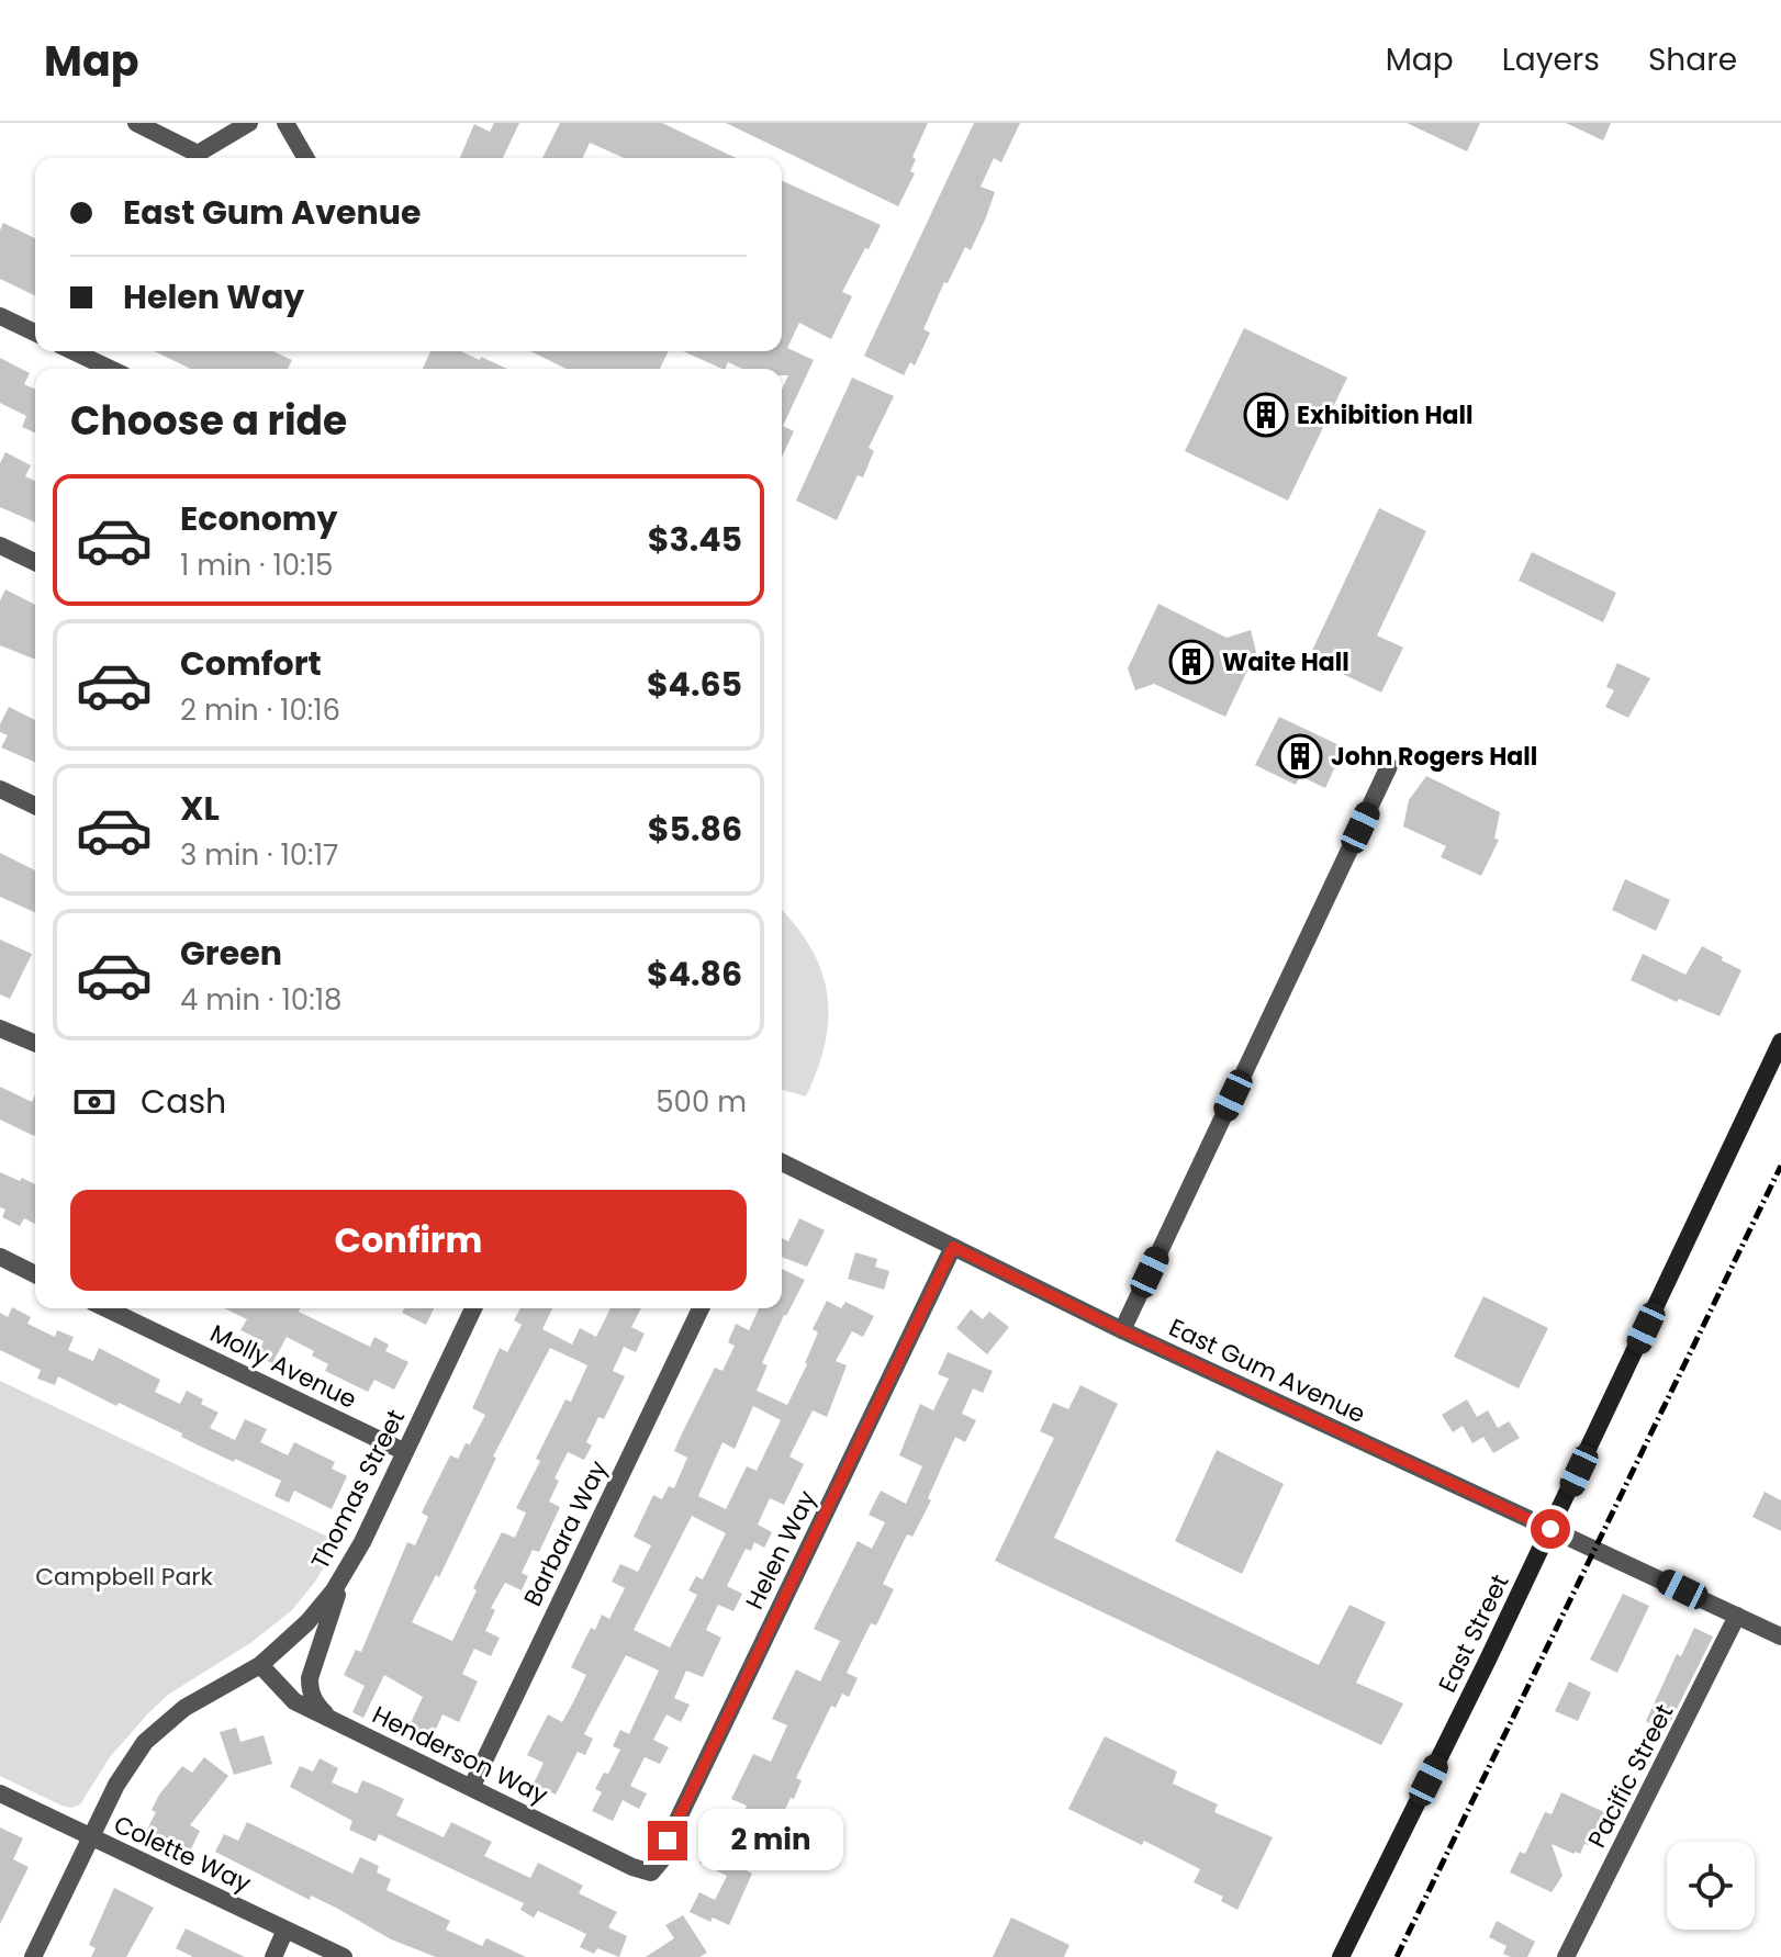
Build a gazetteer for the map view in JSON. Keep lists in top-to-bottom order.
{
  "streets": {
    "main road": ["East Street"],
    "street": [
      "Molly Avenue",
      "East Gum Avenue",
      "Thomas Street",
      "Barbara Way",
      "Helen Way",
      "Henderson Way",
      "Pacific Street",
      "Colette Way"
    ]
  },
  "crossings": [
    ["Molly Avenue", "Thomas Street"],
    ["East Gum Avenue", "Helen Way"],
    ["East Gum Avenue", "East Street"],
    ["East Gum Avenue", "Pacific Street"],
    ["Thomas Street", "Henderson Way"],
    ["Thomas Street", "Colette Way"],
    ["Barbara Way", "Henderson Way"],
    ["Helen Way", "Henderson Way"]
  ],
  "parks": ["Campbell Park"],
  "places": {
    "building": ["Exhibition Hall", "Waite Hall", "John Rogers Hall"]
  },
  "page": {
    "header": "Map",
    "nav": ["Map", "Layers", "Share"],
    "banner": ["East Gum Avenue", "Helen Way"],
    "heading": "Choose a ride",
    "list": [
      {
        "name": "Economy",
        "note": "1 min · 10:15",
        "value": "$3.45"
      },
      {
        "name": "Comfort",
        "note": "2 min · 10:16",
        "value": "$4.65"
      },
      {
        "name": "XL",
        "note": "3 min · 10:17",
        "value": "$5.86"
      },
      {
        "name": "Green",
        "note": "4 min · 10:18",
        "value": "$4.86"
      }
    ],
    "pay": ["Cash", "500 m"],
    "buttons": "Confirm",
    "bubble": "2 min"
  }
}
